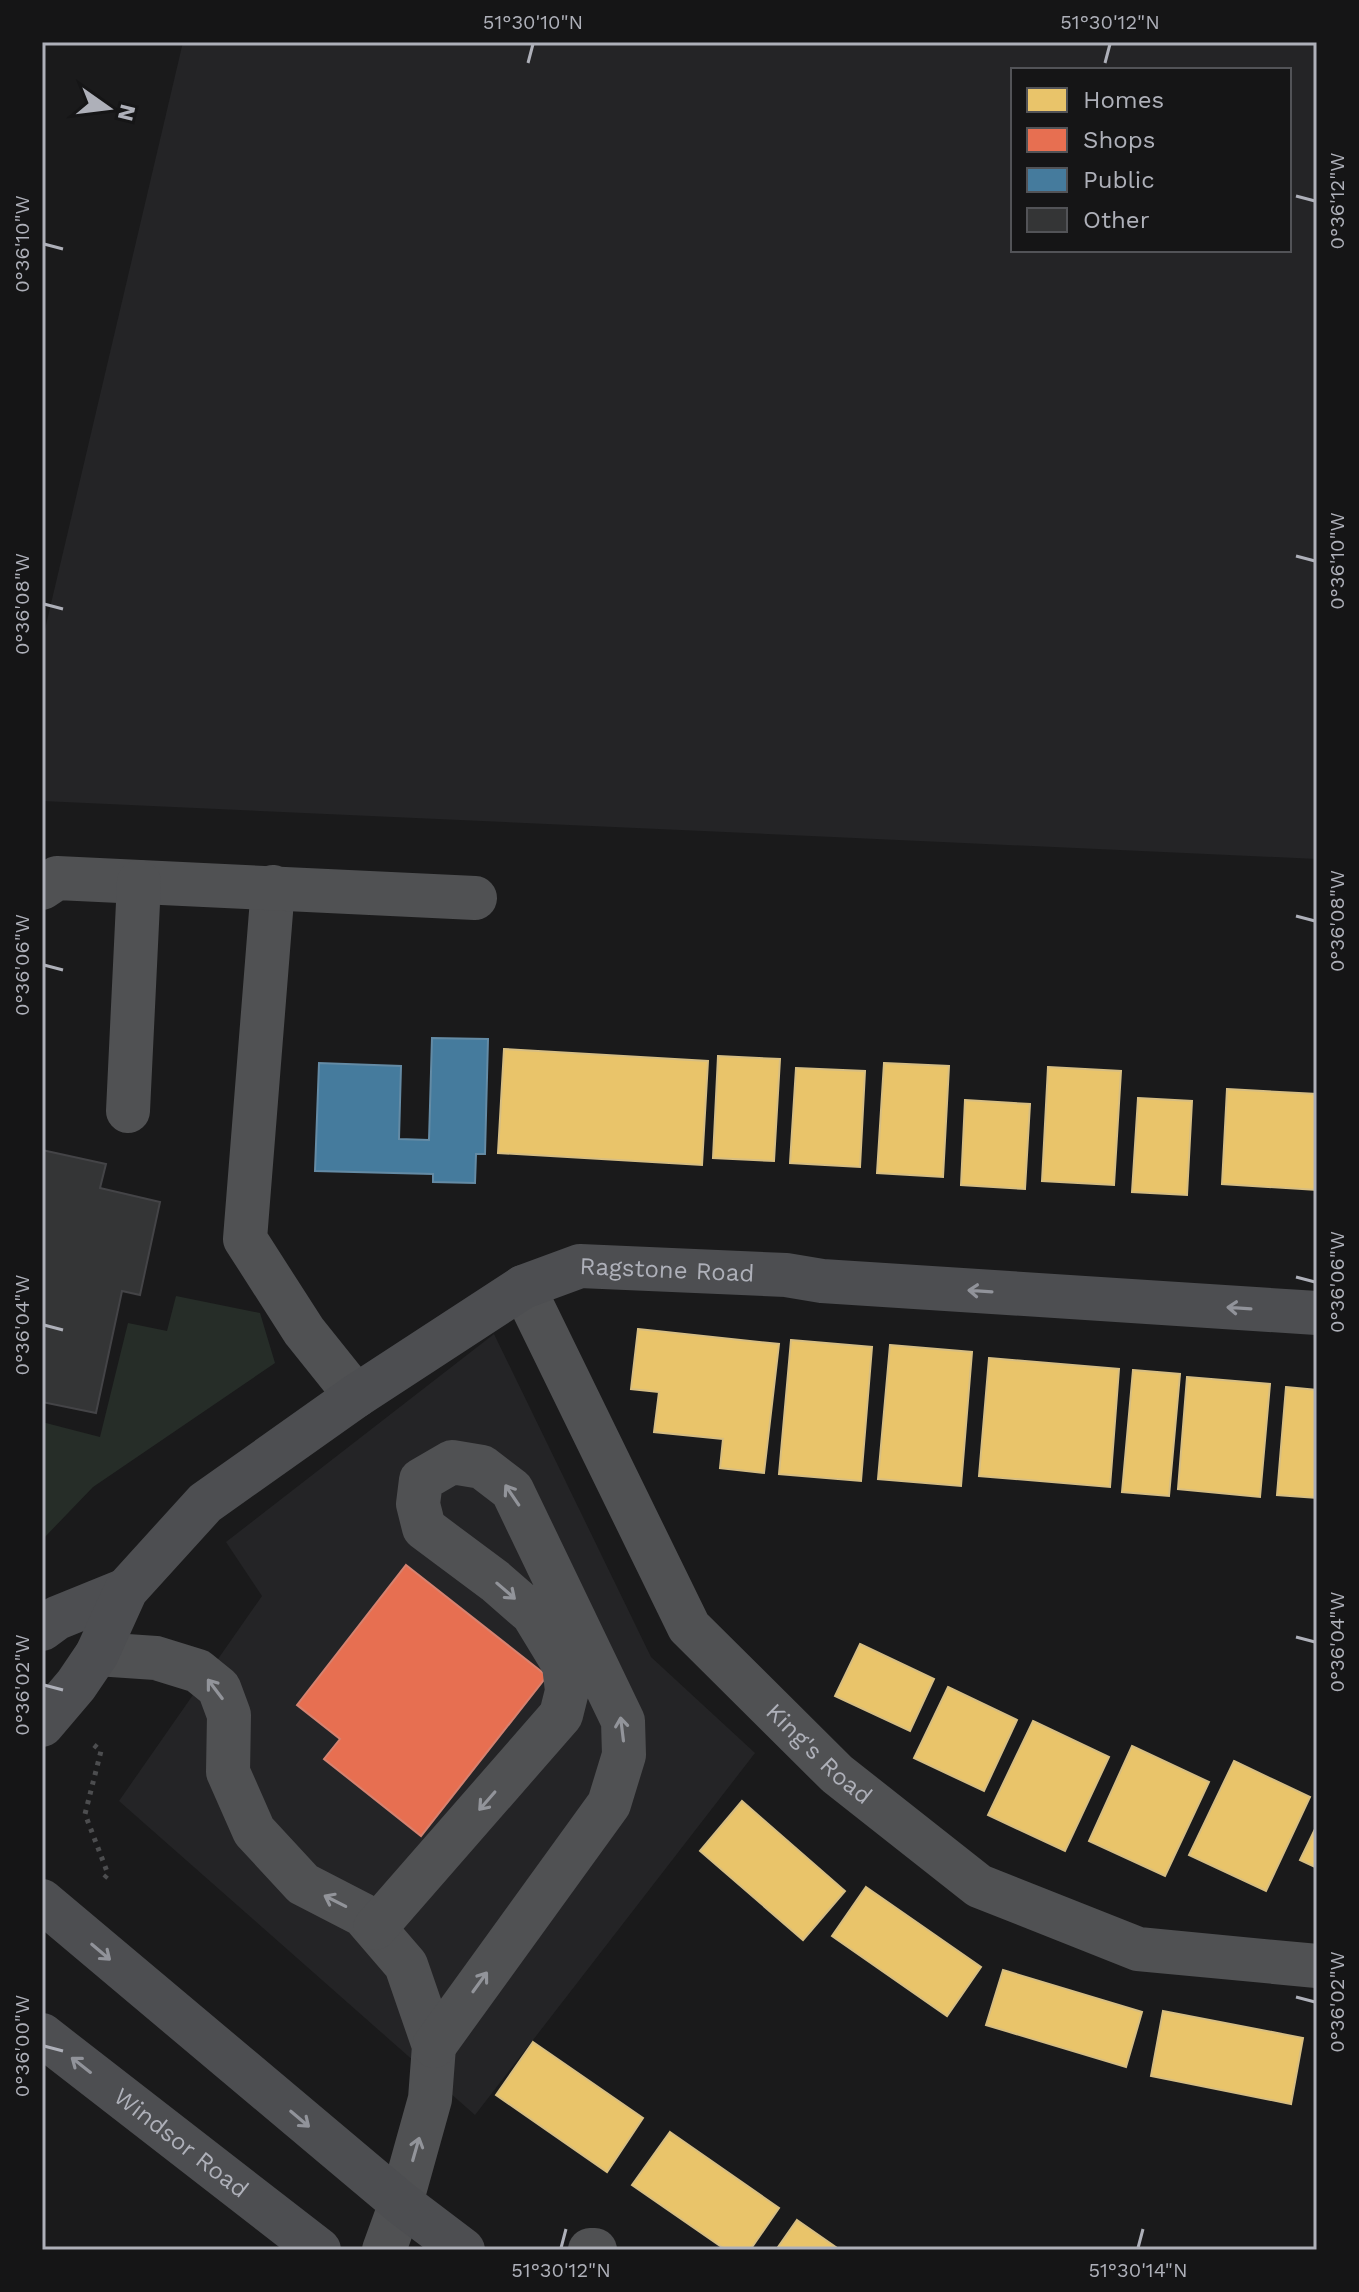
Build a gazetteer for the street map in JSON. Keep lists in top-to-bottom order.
{
  "streets": {
    "main road": ["Ragstone Road", "Windsor Road"],
    "street": ["King's Road"]
  },
  "crossings": [
    ["Ragstone Road", "King's Road"]
  ],
  "one_way": ["Ragstone Road"],
  "legend": [
    "Homes",
    "Shops",
    "Public",
    "Other"
  ],
  "north": "right",
  "coordinates": [
    "51°30'10\"N",
    "51°30'12\"N",
    "0°36'12\"W",
    "0°36'10\"W",
    "0°36'08\"W",
    "0°36'06\"W",
    "0°36'04\"W",
    "0°36'02\"W",
    "0°36'00\"W",
    "51°30'14\"N"
  ]
}
